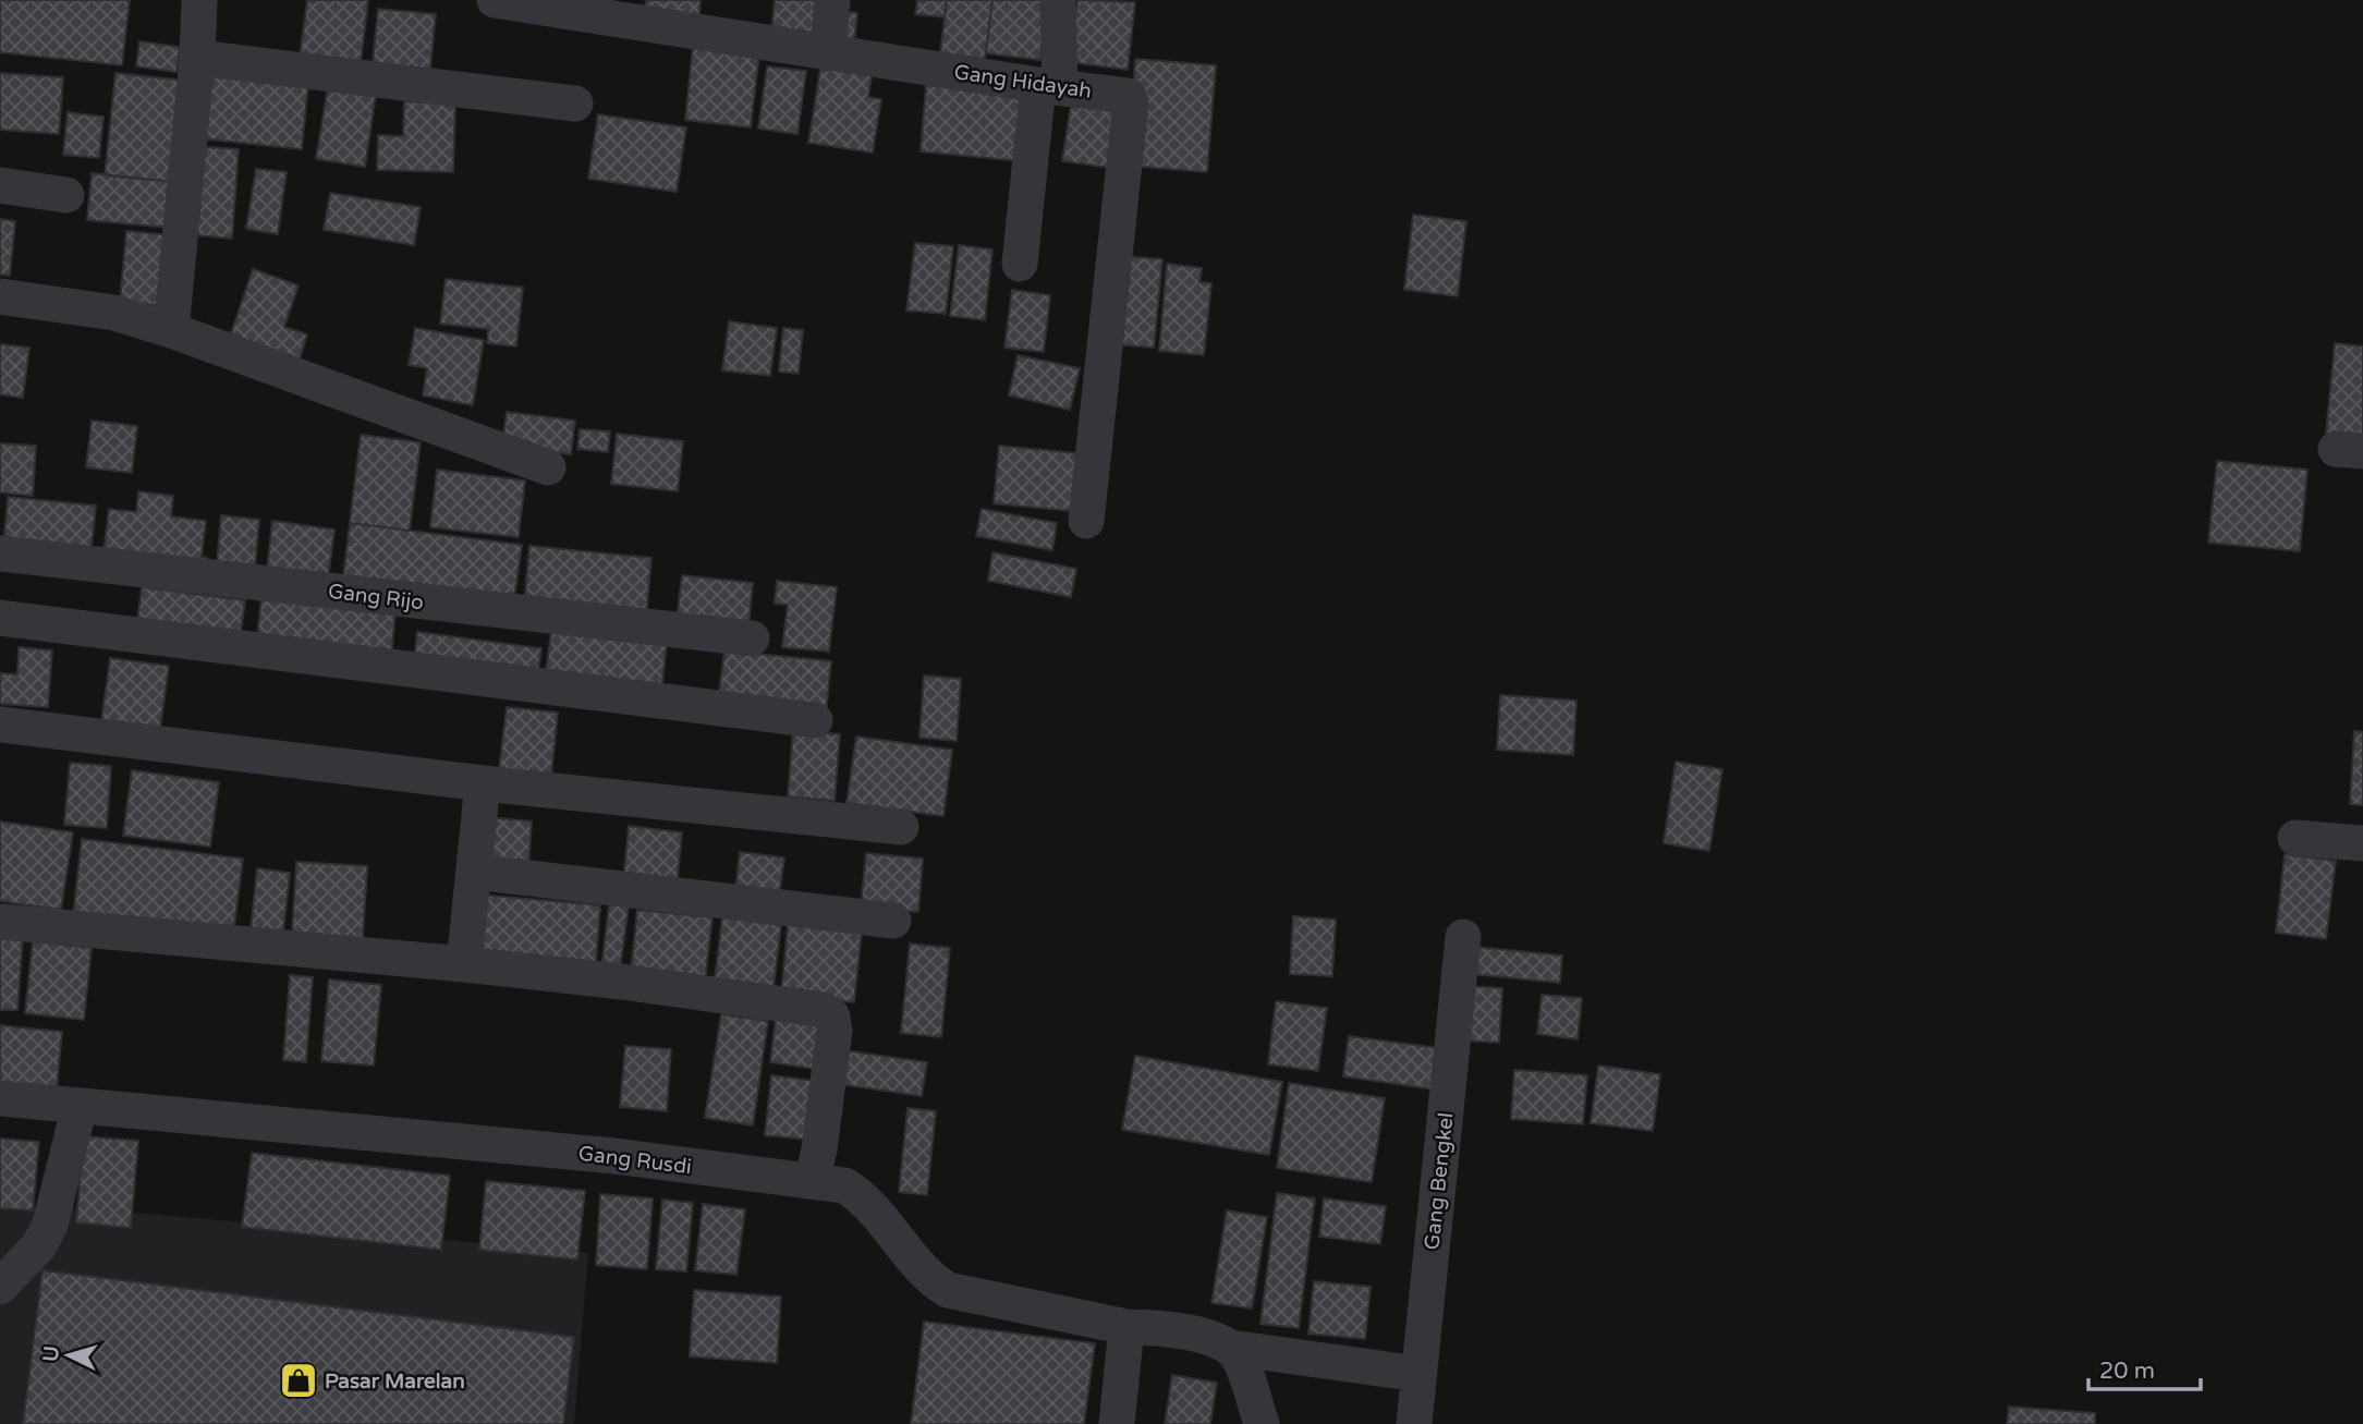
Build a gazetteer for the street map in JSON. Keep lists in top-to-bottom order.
{
  "streets": {
    "street": [
      "Gang Hidayah",
      "Gang Rijo",
      "Gang Rusdi",
      "Gang Bengkel"
    ]
  },
  "crossings": [
    ["Gang Rusdi", "Gang Bengkel"]
  ],
  "places": {
    "shop": ["Pasar Marelan"]
  },
  "scale_bar": "20 m",
  "north": "left"
}
